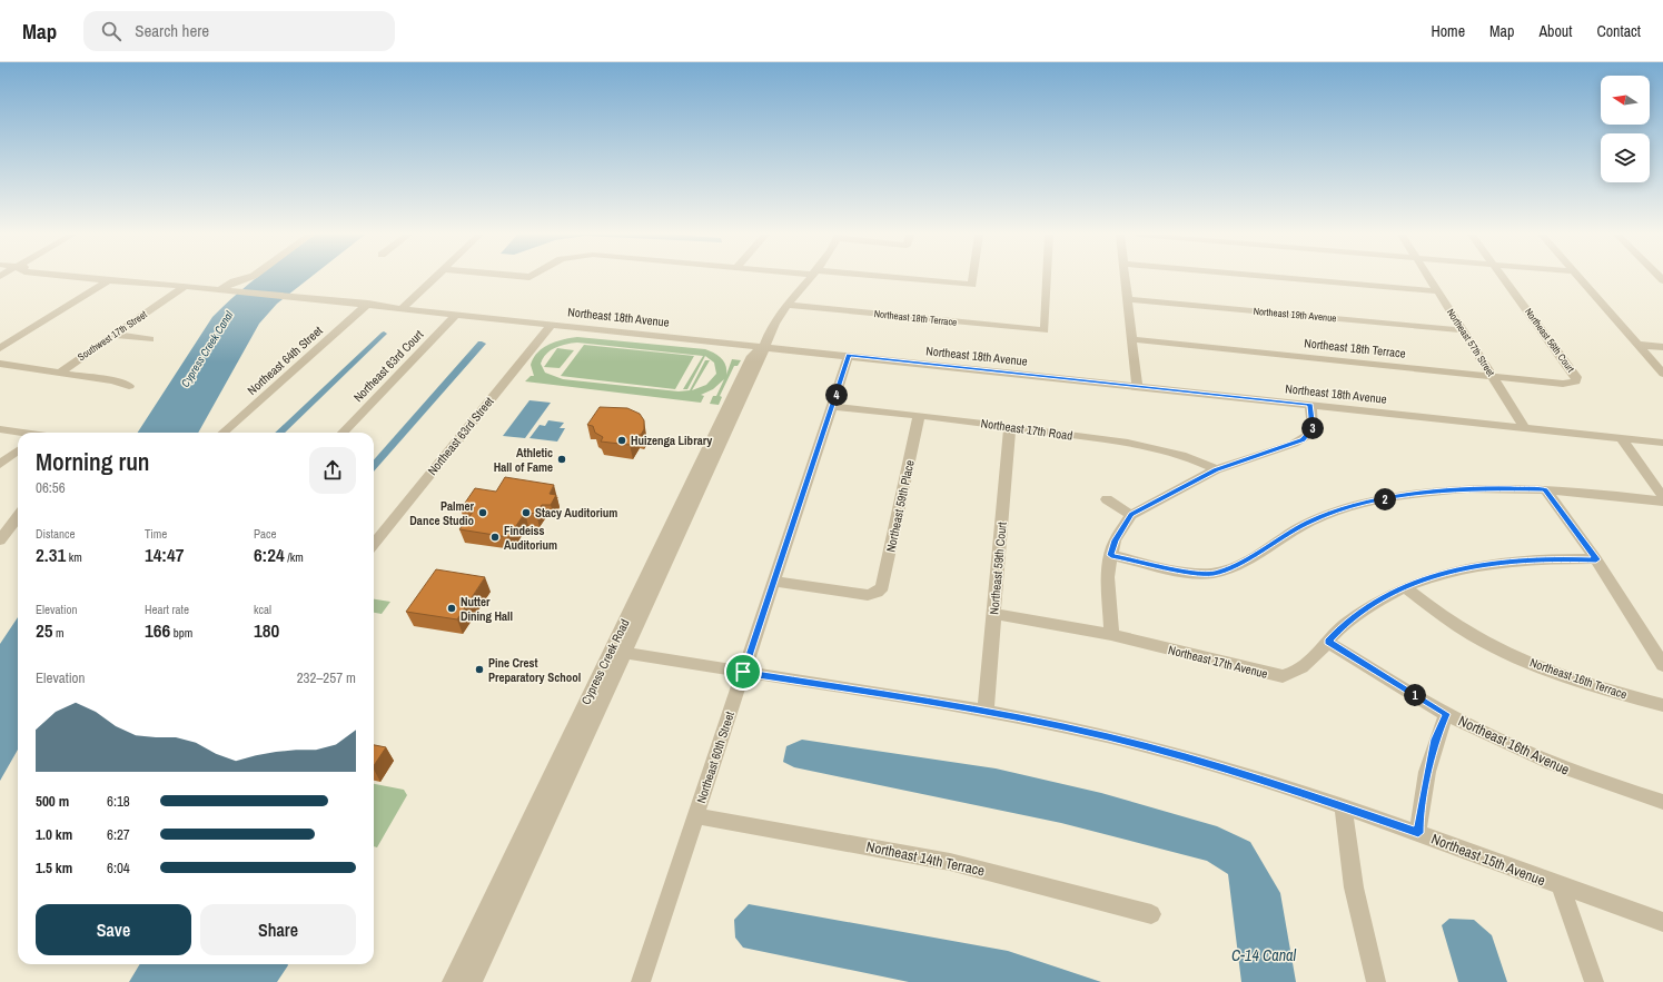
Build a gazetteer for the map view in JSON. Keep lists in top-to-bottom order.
{
  "streets": {
    "street": [
      "Northeast 19th Avenue",
      "Northeast 18th Avenue",
      "Northeast 18th Terrace",
      "Southwest 17th Street",
      "Northeast 56th Court",
      "Northeast 57th Street",
      "Northeast 64th Street",
      "Northeast 63rd Court",
      "Northeast 17th Road",
      "Northeast 63rd Street",
      "Northeast 59th Place",
      "Northeast 59th Court",
      "Cypress Creek Road",
      "Northeast 17th Avenue",
      "Northeast 16th Terrace",
      "Northeast 16th Avenue",
      "Northeast 60th Street",
      "Northeast 14th Terrace",
      "Northeast 15th Avenue"
    ]
  },
  "crossings": [
    ["Northeast 19th Avenue", "Northeast 57th Street"],
    ["Northeast 18th Avenue", "Southwest 17th Street"],
    ["Northeast 18th Avenue", "Northeast 57th Street"],
    ["Northeast 18th Avenue", "Northeast 64th Street"],
    ["Northeast 18th Avenue", "Northeast 63rd Court"],
    ["Northeast 18th Avenue", "Northeast 63rd Street"],
    ["Northeast 18th Avenue", "Cypress Creek Road"],
    ["Northeast 18th Avenue", "Northeast 60th Street"],
    ["Northeast 18th Terrace", "Northeast 56th Court"],
    ["Northeast 18th Terrace", "Northeast 57th Street"],
    ["Northeast 18th Terrace", "Cypress Creek Road"],
    ["Northeast 17th Road", "Northeast 59th Place"],
    ["Northeast 17th Road", "Northeast 59th Court"],
    ["Northeast 17th Road", "Northeast 60th Street"],
    ["Northeast 59th Place", "Northeast 60th Street"],
    ["Northeast 59th Court", "Northeast 17th Avenue"],
    ["Northeast 59th Court", "Northeast 15th Avenue"],
    ["Cypress Creek Road", "Northeast 15th Avenue"],
    ["Northeast 17th Avenue", "Northeast 16th Terrace"],
    ["Northeast 17th Avenue", "Northeast 16th Avenue"],
    ["Northeast 60th Street", "Northeast 14th Terrace"],
    ["Northeast 60th Street", "Northeast 15th Avenue"]
  ],
  "water": ["Cypress Creek Canal", "C-14 Canal"],
  "places": [
    "Huizenga Library",
    "Athletic Hall of Fame",
    "Palmer Dance Studio",
    "Stacy Auditorium",
    "Findeiss Auditorium",
    "Nutter Dining Hall",
    "Pine Crest Preparatory School"
  ],
  "north": "left",
  "page": {
    "header": "Map",
    "search": "Search here",
    "nav": [
      "Home",
      "Map",
      "About",
      "Contact"
    ],
    "pins": [
      "4",
      "3",
      "2",
      "1"
    ],
    "heading": ["Morning run", "06:56"],
    "stats": [
      ["Distance", "2.31 km"],
      ["Time", "14:47"],
      ["Pace", "6:24 /km"],
      ["Elevation", "25 m"],
      ["Heart rate", "166 bpm"],
      ["kcal", "180"]
    ],
    "chart": ["Elevation", "232–257 m"],
    "list": [
      {
        "name": "500 m",
        "note": "6:18"
      },
      {
        "name": "1.0 km",
        "note": "6:27"
      },
      {
        "name": "1.5 km",
        "note": "6:04"
      }
    ],
    "buttons": ["Save", "Share"]
  }
}
